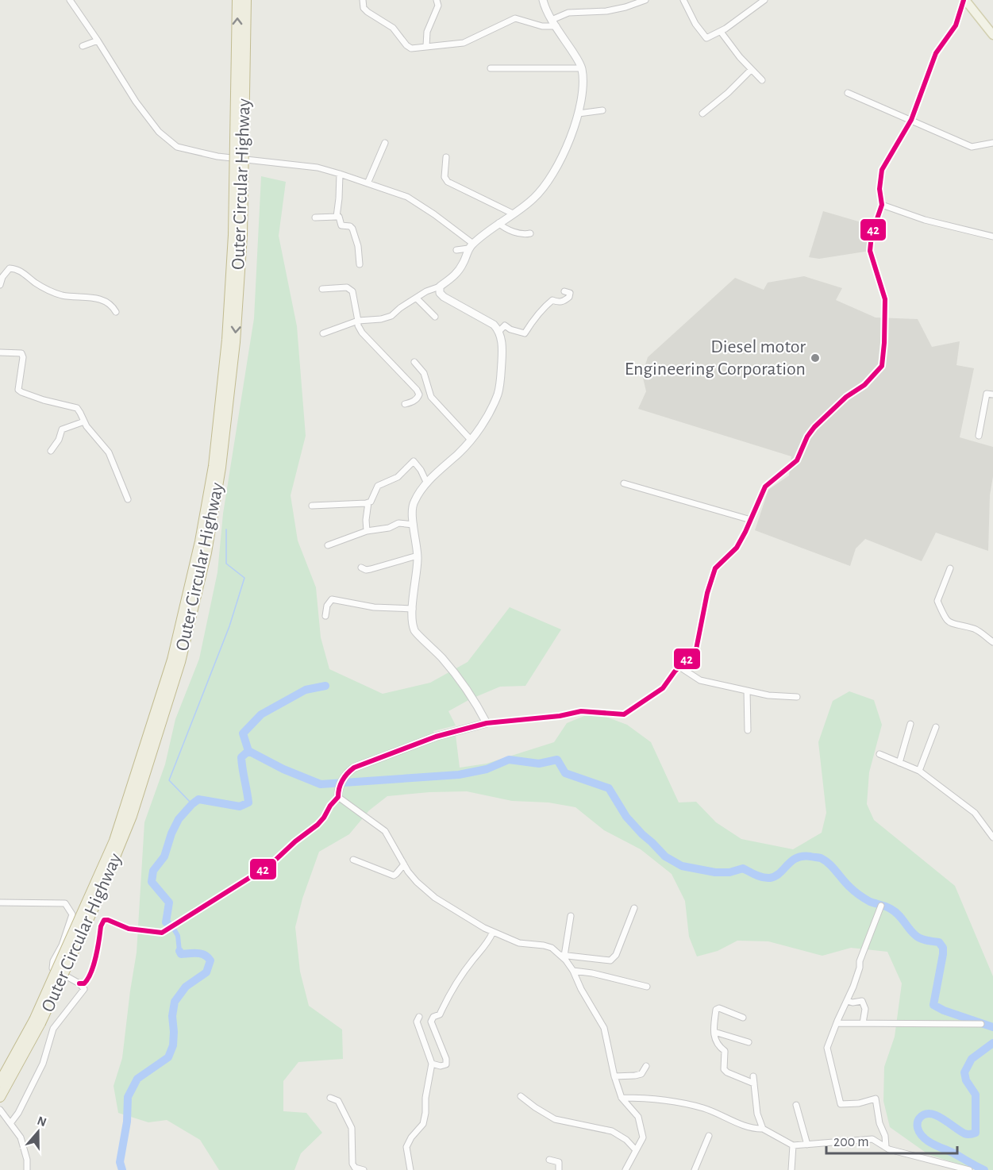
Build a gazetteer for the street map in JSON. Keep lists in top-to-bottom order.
{
  "streets": {
    "highway": ["Outer Circular Highway"]
  },
  "places": ["Diesel motor Engineering Corporation"],
  "lines": ["transit line 42"],
  "scale_bar": "200 m",
  "north": "top"
}
